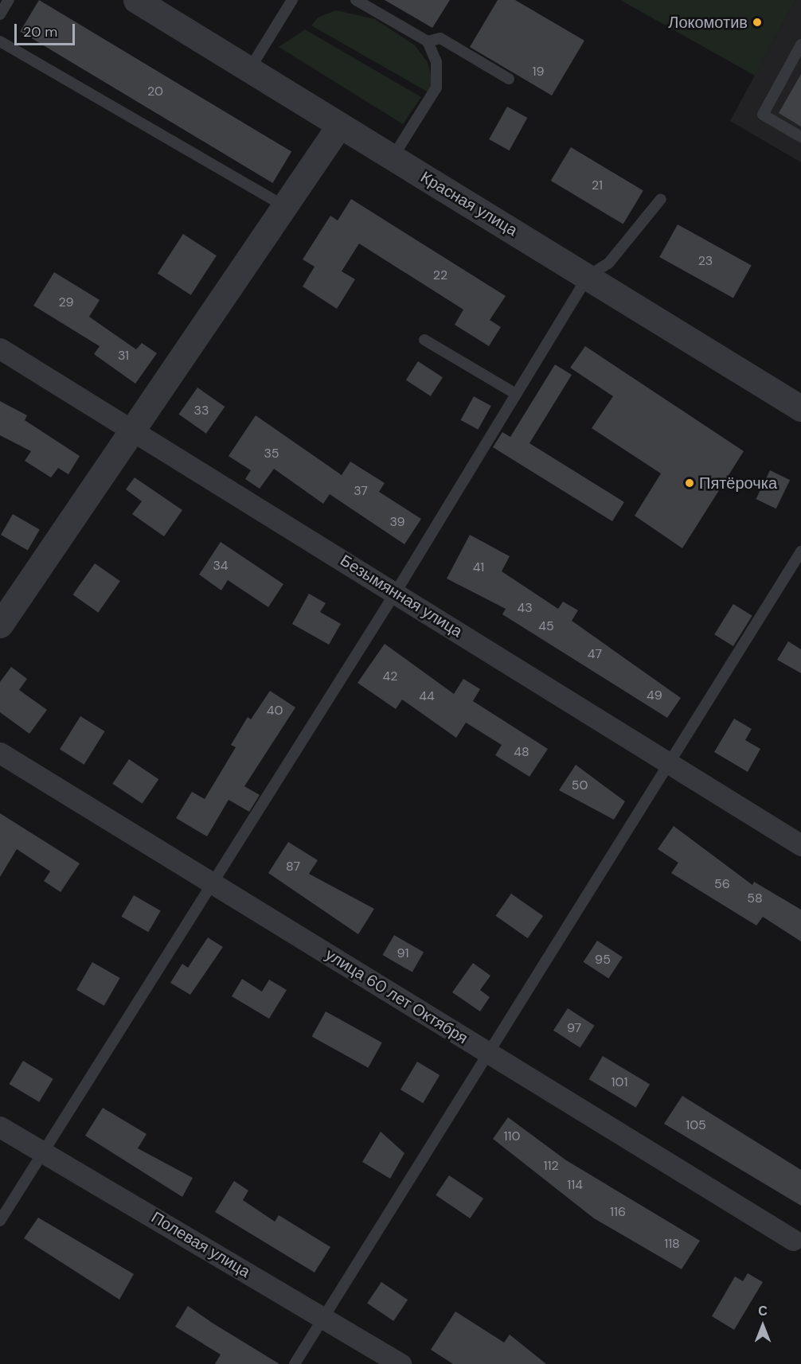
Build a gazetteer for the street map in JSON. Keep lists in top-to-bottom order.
{
  "streets": {
    "street": [
      "Красная улица",
      "Безымянная улица",
      "улица 60 лет Октября",
      "Полевая улица"
    ]
  },
  "places": ["Локомотив", "Пятёрочка"],
  "house_numbers": [
    "19",
    "20",
    "21",
    "23",
    "22",
    "29",
    "31",
    "33",
    "35",
    "37",
    "39",
    "34",
    "41",
    "43",
    "45",
    "47",
    "42",
    "49",
    "44",
    "40",
    "48",
    "50",
    "87",
    "56",
    "58",
    "91",
    "95",
    "97",
    "101",
    "105",
    "110",
    "112",
    "114",
    "116",
    "118"
  ],
  "scale_bar": "20 m",
  "north": "top"
}
